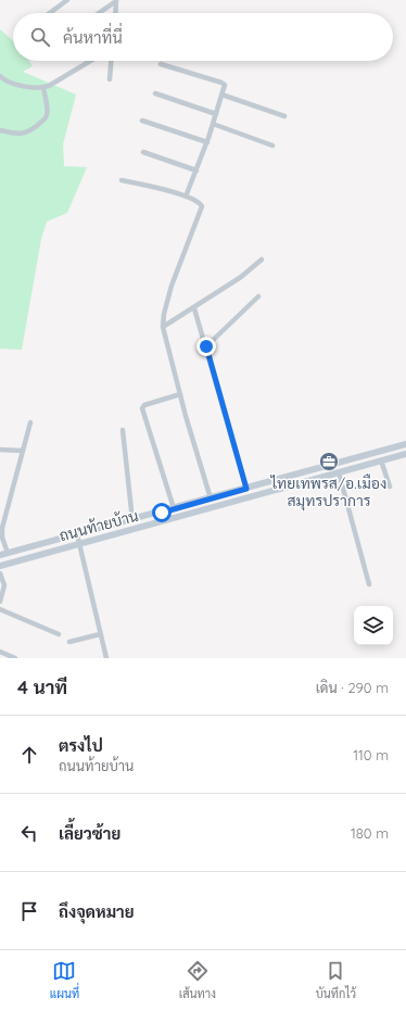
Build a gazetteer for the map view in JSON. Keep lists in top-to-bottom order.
{
  "streets": {
    "street": ["ถนนท้ายบ้าน"]
  },
  "places": {
    "office": ["ไทยเทพรส/อ.เมือง สมุทรปราการ"]
  },
  "page": {
    "search": "ค้นหาที่นี่",
    "heading": ["4 นาที", "เดิน · 290 m"],
    "list": [
      ["ตรงไป", "ถนนท้ายบ้าน", "110 m"],
      ["เลี้ยวซ้าย", "180 m"],
      "ถึงจุดหมาย"
    ],
    "nav": ["แผนที่", "เส้นทาง", "บันทึกไว้"]
  }
}
